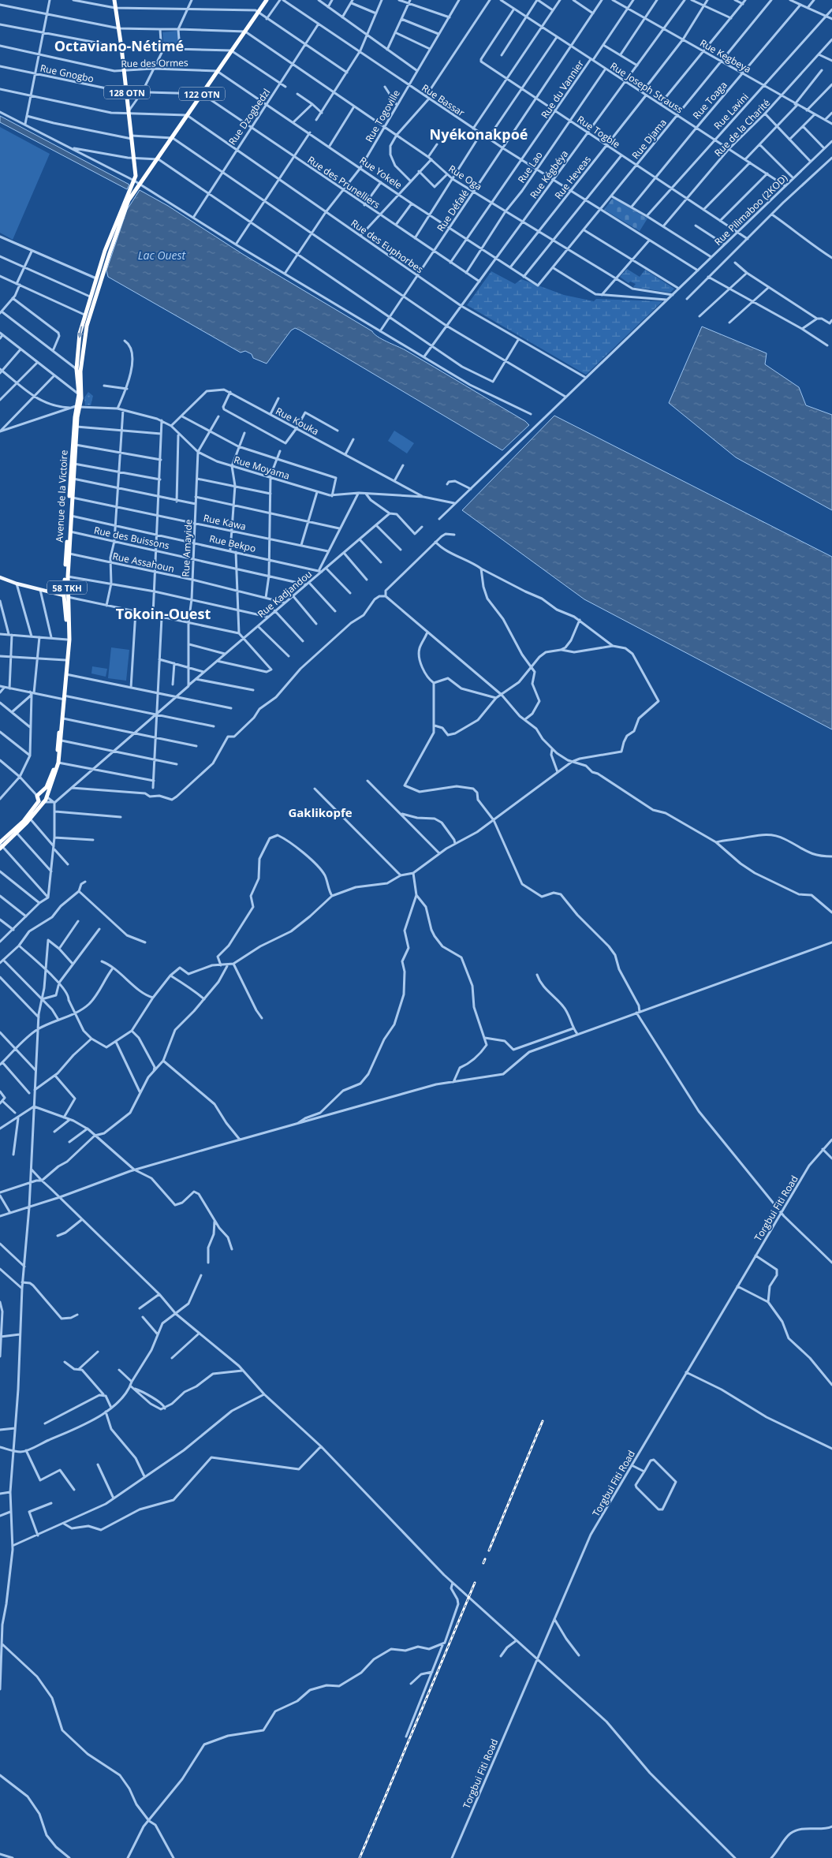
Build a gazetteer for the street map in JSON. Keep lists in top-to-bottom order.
{
  "streets": {
    "highway": [
      "128 OTN",
      "122 OTN",
      "Avenue de la Victoire",
      "58 TKH"
    ],
    "street": [
      "Rue Kegbeya",
      "Rue des Ormes",
      "Rue Gnogbo",
      "Rue Joseph Strauss",
      "Rue du Vannier",
      "Rue Bassar",
      "Rue Toaga",
      "Rue Lavini",
      "Rue Togoville",
      "Rue Dzogbedzl",
      "Rue de la Charité",
      "Rue Togble",
      "Rue Djama",
      "Rue Lao",
      "Rue Yokele",
      "Rue Kégbéya",
      "Rue Oga",
      "Rue Heveas",
      "Rue des Prunelliers",
      "Rue Pilimaboo (2KOD)",
      "Rue Défalé",
      "Rue des Euphorbes",
      "Rue Kouka",
      "Rue Moyama",
      "Rue Kawa",
      "Rue des Buissons",
      "Rue Bekpo",
      "Rue Amayide",
      "Rue Assahoun",
      "Rue Kadjandou",
      "Torgbui Fiti Road"
    ]
  },
  "crossings": [
    ["Rue Kegbeya", "Rue du Vannier"],
    ["Rue Kegbeya", "Rue Toaga"],
    ["Rue Kegbeya", "Rue Lavini"],
    ["Rue Kegbeya", "Rue de la Charité"],
    ["Rue Kegbeya", "Rue Djama"],
    ["Rue Kegbeya", "Rue Kégbéya"],
    ["Rue des Ormes", "128 OTN"],
    ["Rue des Ormes", "122 OTN"],
    ["Rue des Ormes", "Rue Yokele"],
    ["Rue Gnogbo", "128 OTN"],
    ["Rue Gnogbo", "122 OTN"],
    ["Rue Gnogbo", "Rue des Prunelliers"],
    ["Rue Joseph Strauss", "Rue du Vannier"],
    ["Rue Joseph Strauss", "Rue Toaga"],
    ["Rue Joseph Strauss", "Rue Lavini"],
    ["Rue Joseph Strauss", "Rue de la Charité"],
    ["Rue Joseph Strauss", "Rue Togble"],
    ["Rue Joseph Strauss", "Rue Djama"],
    ["Rue Joseph Strauss", "Rue Lao"],
    ["Rue Joseph Strauss", "Rue Kégbéya"],
    ["Rue Joseph Strauss", "Rue Heveas"],
    ["Rue Joseph Strauss", "Rue Pilimaboo (2KOD)"],
    ["Rue Joseph Strauss", "Rue Défalé"],
    ["Rue du Vannier", "Rue Bassar"],
    ["Rue du Vannier", "Rue Togble"],
    ["Rue du Vannier", "Rue Yokele"],
    ["Rue du Vannier", "Rue Oga"],
    ["Rue du Vannier", "Rue des Prunelliers"],
    ["128 OTN", "122 OTN"],
    ["128 OTN", "Avenue de la Victoire"],
    ["128 OTN", "58 TKH"],
    ["122 OTN", "Rue Yokele"],
    ["122 OTN", "Rue Oga"],
    ["122 OTN", "Rue des Prunelliers"],
    ["122 OTN", "Rue des Euphorbes"],
    ["Rue Bassar", "Rue Togoville"],
    ["Rue Bassar", "Rue Dzogbedzl"],
    ["Rue Bassar", "Rue Djama"],
    ["Rue Bassar", "Rue Lao"],
    ["Rue Bassar", "Rue Kégbéya"],
    ["Rue Bassar", "Rue Heveas"],
    ["Rue Bassar", "Rue Pilimaboo (2KOD)"],
    ["Rue Bassar", "Rue Défalé"],
    ["Rue Toaga", "Rue Togble"],
    ["Rue Lavini", "Rue Togble"],
    ["Rue Togoville", "Rue Yokele"],
    ["Rue Togoville", "Rue Oga"],
    ["Rue Togoville", "Rue des Prunelliers"],
    ["Rue Togoville", "Rue des Euphorbes"],
    ["Rue Dzogbedzl", "Rue Yokele"],
    ["Rue Dzogbedzl", "Rue Oga"],
    ["Rue Dzogbedzl", "Rue des Prunelliers"],
    ["Rue Dzogbedzl", "Rue des Euphorbes"],
    ["Rue de la Charité", "Rue Togble"],
    ["Rue Togble", "Rue Djama"],
    ["Rue Togble", "Rue Lao"],
    ["Rue Togble", "Rue Kégbéya"],
    ["Rue Togble", "Rue Heveas"],
    ["Rue Togble", "Rue Pilimaboo (2KOD)"],
    ["Rue Togble", "Rue Défalé"],
    ["Rue Djama", "Rue Yokele"],
    ["Rue Djama", "Rue Oga"],
    ["Rue Lao", "Rue Yokele"],
    ["Rue Lao", "Rue Oga"],
    ["Rue Lao", "Rue des Prunelliers"],
    ["Rue Yokele", "Rue Kégbéya"],
    ["Rue Yokele", "Rue Heveas"],
    ["Rue Yokele", "Rue Défalé"],
    ["Rue Kégbéya", "Rue Oga"],
    ["Rue Kégbéya", "Rue des Prunelliers"],
    ["Rue Kégbéya", "Rue des Euphorbes"],
    ["Rue Oga", "Rue Heveas"],
    ["Rue Oga", "Rue Défalé"],
    ["Rue des Prunelliers", "Rue Défalé"],
    ["Rue Défalé", "Rue des Euphorbes"],
    ["Rue Kouka", "Rue Moyama"],
    ["Rue Moyama", "Avenue de la Victoire"],
    ["Rue Moyama", "Rue Amayide"],
    ["Avenue de la Victoire", "Rue Kawa"],
    ["Avenue de la Victoire", "Rue des Buissons"],
    ["Avenue de la Victoire", "Rue Bekpo"],
    ["Avenue de la Victoire", "Rue Assahoun"],
    ["Avenue de la Victoire", "58 TKH"],
    ["Rue Kawa", "Rue Amayide"],
    ["Rue des Buissons", "Rue Amayide"],
    ["Rue des Buissons", "Rue Kadjandou"],
    ["Rue Bekpo", "Rue Amayide"],
    ["Rue Bekpo", "Rue Kadjandou"],
    ["Rue Amayide", "Rue Assahoun"],
    ["Rue Amayide", "Rue Kadjandou"],
    ["Rue Assahoun", "Rue Kadjandou"]
  ],
  "districts": [
    "Octaviano-Nétimé",
    "Nyékonakpoé",
    "Tokoin-Ouest",
    "Gaklikopfe"
  ],
  "water": ["Lac Ouest"]
}
